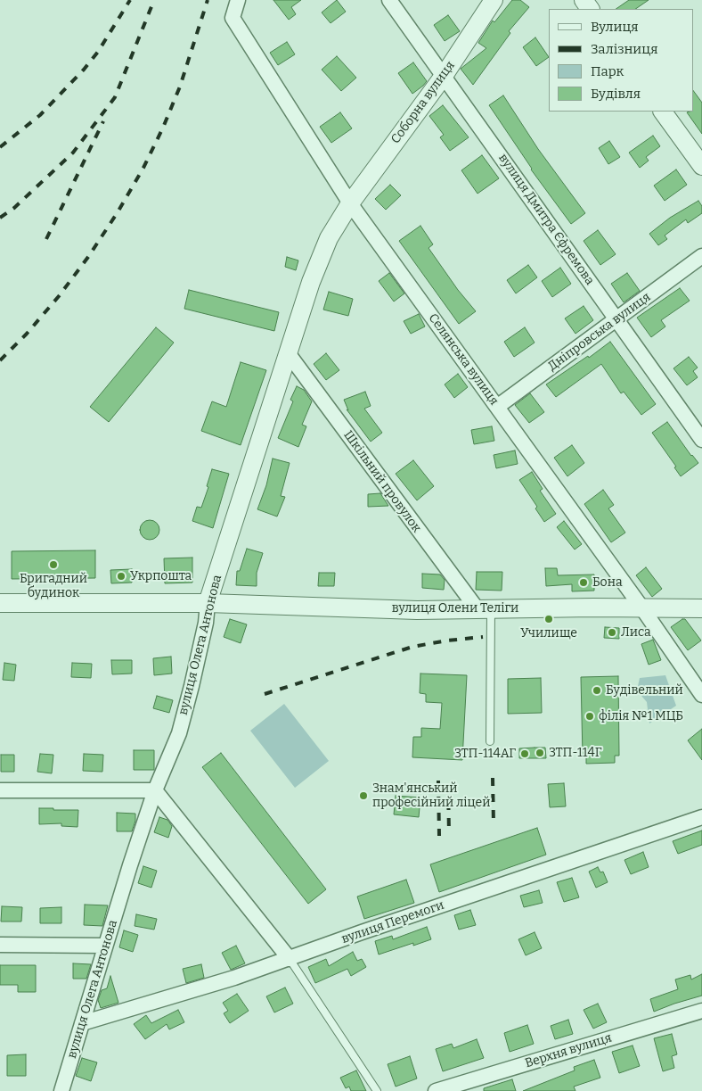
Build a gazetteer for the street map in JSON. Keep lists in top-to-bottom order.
{
  "streets": {
    "street": [
      "Соборна вулиця",
      "вулиця Дмитра Єфремова",
      "Дніпровська вулиця",
      "Селянська вулиця",
      "Шкільний провулок",
      "вулиця Олени Теліги",
      "вулиця Олега Антонова",
      "вулиця Перемоги",
      "Верхня вулиця"
    ]
  },
  "crossings": [
    ["Соборна вулиця", "вулиця Дмитра Єфремова"],
    ["Соборна вулиця", "Селянська вулиця"],
    ["Соборна вулиця", "вулиця Олега Антонова"],
    ["вулиця Дмитра Єфремова", "Дніпровська вулиця"],
    ["Дніпровська вулиця", "Селянська вулиця"],
    ["Селянська вулиця", "вулиця Олени Теліги"],
    ["Селянська вулиця", "вулиця Олега Антонова"],
    ["Шкільний провулок", "вулиця Олени Теліги"],
    ["Шкільний провулок", "вулиця Олега Антонова"],
    ["вулиця Олени Теліги", "вулиця Олега Антонова"],
    ["вулиця Олега Антонова", "вулиця Перемоги"]
  ],
  "places": [
    "Бригадний будинок",
    "Укрпошта",
    "Бона",
    "Училище",
    "Лиса",
    "Будівельний",
    "філія №1 МЦБ",
    "ЗТП-114Г",
    "ЗТП-114АГ",
    "Знам'янський професійний ліцей"
  ],
  "legend": [
    "Вулиця",
    "Залізниця",
    "Парк",
    "Будівля"
  ]
}
